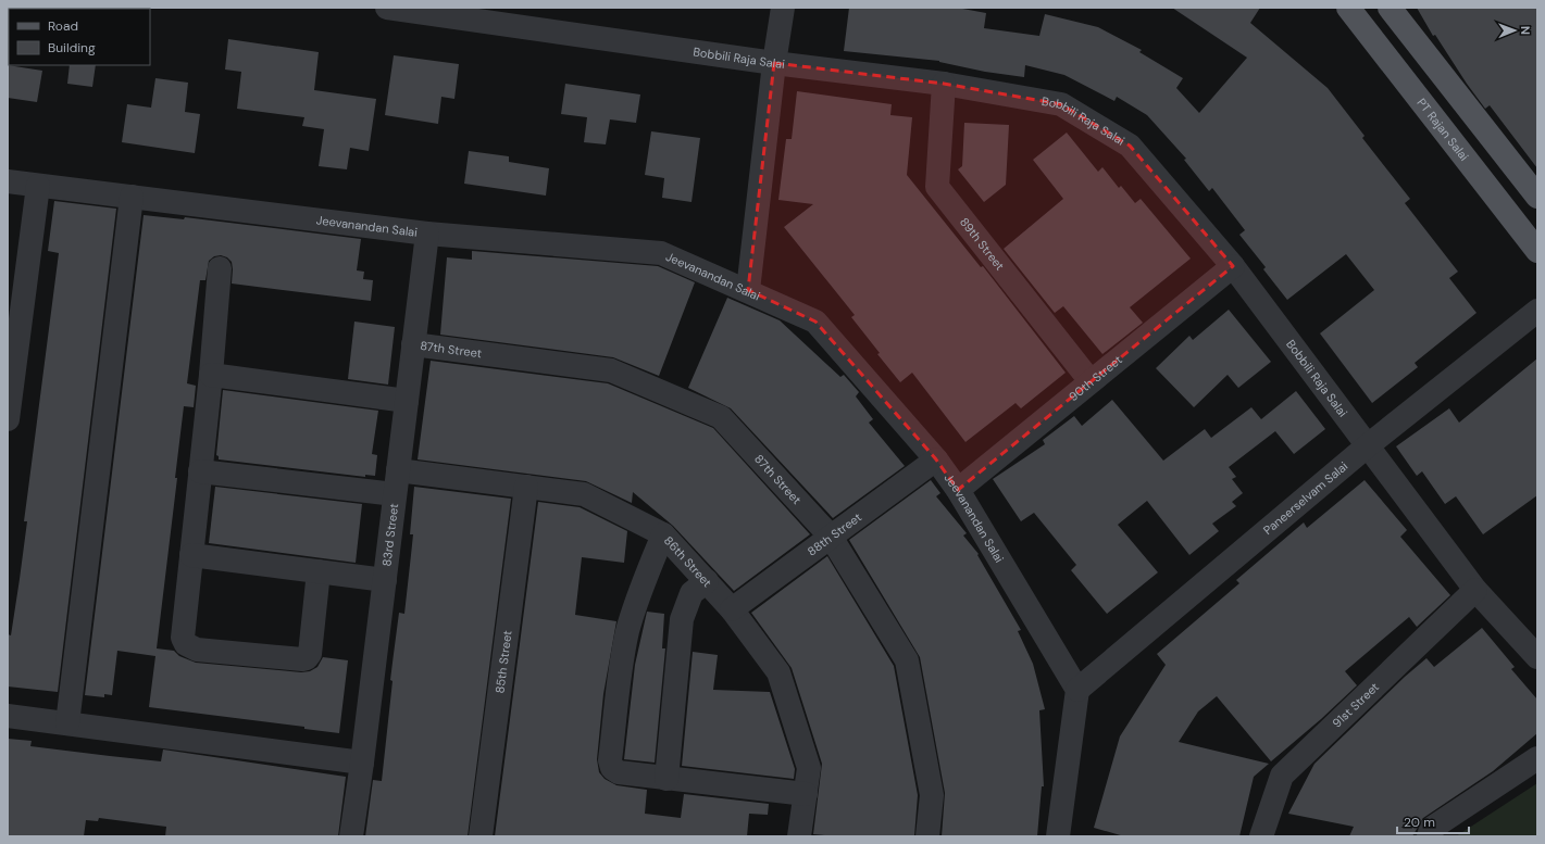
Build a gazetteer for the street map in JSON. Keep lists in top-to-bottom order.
{
  "streets": {
    "main road": ["PT Rajan Salai"],
    "street": [
      "Bobbili Raja Salai",
      "Jeevanandan Salai",
      "89th Street",
      "87th Street",
      "90th Street",
      "Paneerselvam Salai",
      "88th Street",
      "83rd Street",
      "86th Street",
      "85th Street",
      "91st Street"
    ]
  },
  "crossings": [
    ["Bobbili Raja Salai", "89th Street"],
    ["Bobbili Raja Salai", "90th Street"],
    ["Bobbili Raja Salai", "Paneerselvam Salai"],
    ["Bobbili Raja Salai", "91st Street"],
    ["Jeevanandan Salai", "90th Street"],
    ["Jeevanandan Salai", "Paneerselvam Salai"],
    ["Jeevanandan Salai", "88th Street"],
    ["Jeevanandan Salai", "83rd Street"],
    ["89th Street", "90th Street"],
    ["87th Street", "88th Street"],
    ["87th Street", "83rd Street"],
    ["88th Street", "86th Street"],
    ["83rd Street", "86th Street"],
    ["86th Street", "85th Street"]
  ],
  "legend": ["Road", "Building"],
  "scale_bar": "20 m",
  "north": "right"
}
